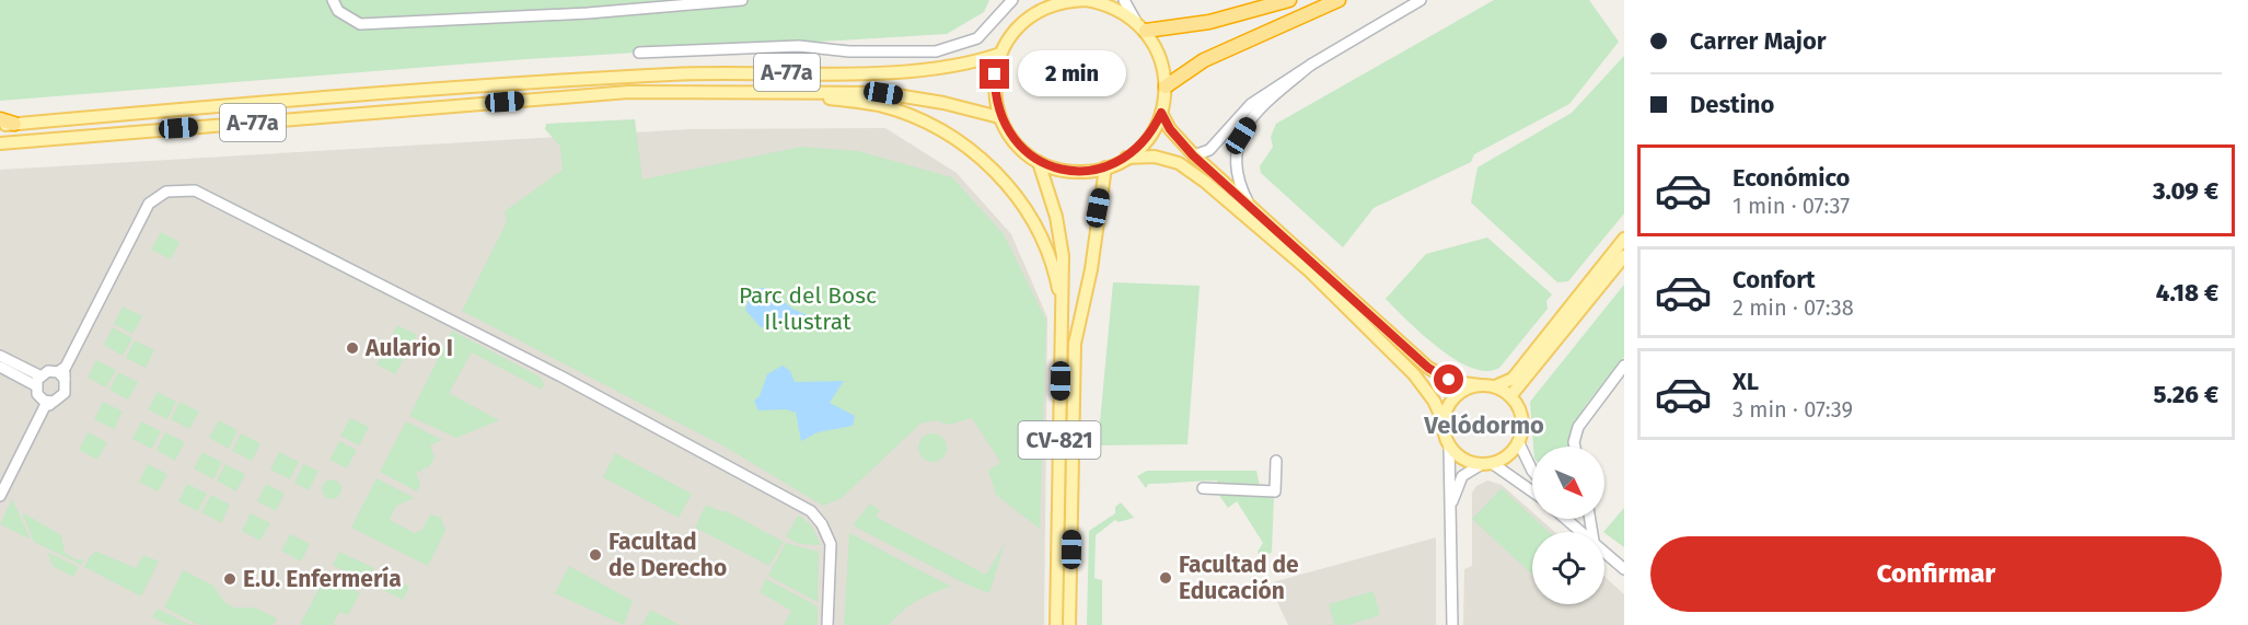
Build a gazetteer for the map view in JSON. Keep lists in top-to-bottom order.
{
  "streets": {
    "main road": ["A-77a", "CV-821"]
  },
  "crossings": [
    ["A-77a", "CV-821"]
  ],
  "districts": ["Velódormo"],
  "parks": ["Parc del Bosc Il·lustrat"],
  "places": [
    "Aulario I",
    "Facultad de Derecho",
    "Facultad de Educación",
    "E.U. Enfermería"
  ],
  "north": "bottom right",
  "page": {
    "banner": ["Carrer Major", "Destino"],
    "bubble": "2 min",
    "list": [
      {
        "name": "Económico",
        "note": "1 min · 07:37",
        "value": "3.09 €"
      },
      {
        "name": "Confort",
        "note": "2 min · 07:38",
        "value": "4.18 €"
      },
      {
        "name": "XL",
        "note": "3 min · 07:39",
        "value": "5.26 €"
      }
    ],
    "buttons": "Confirmar"
  }
}
